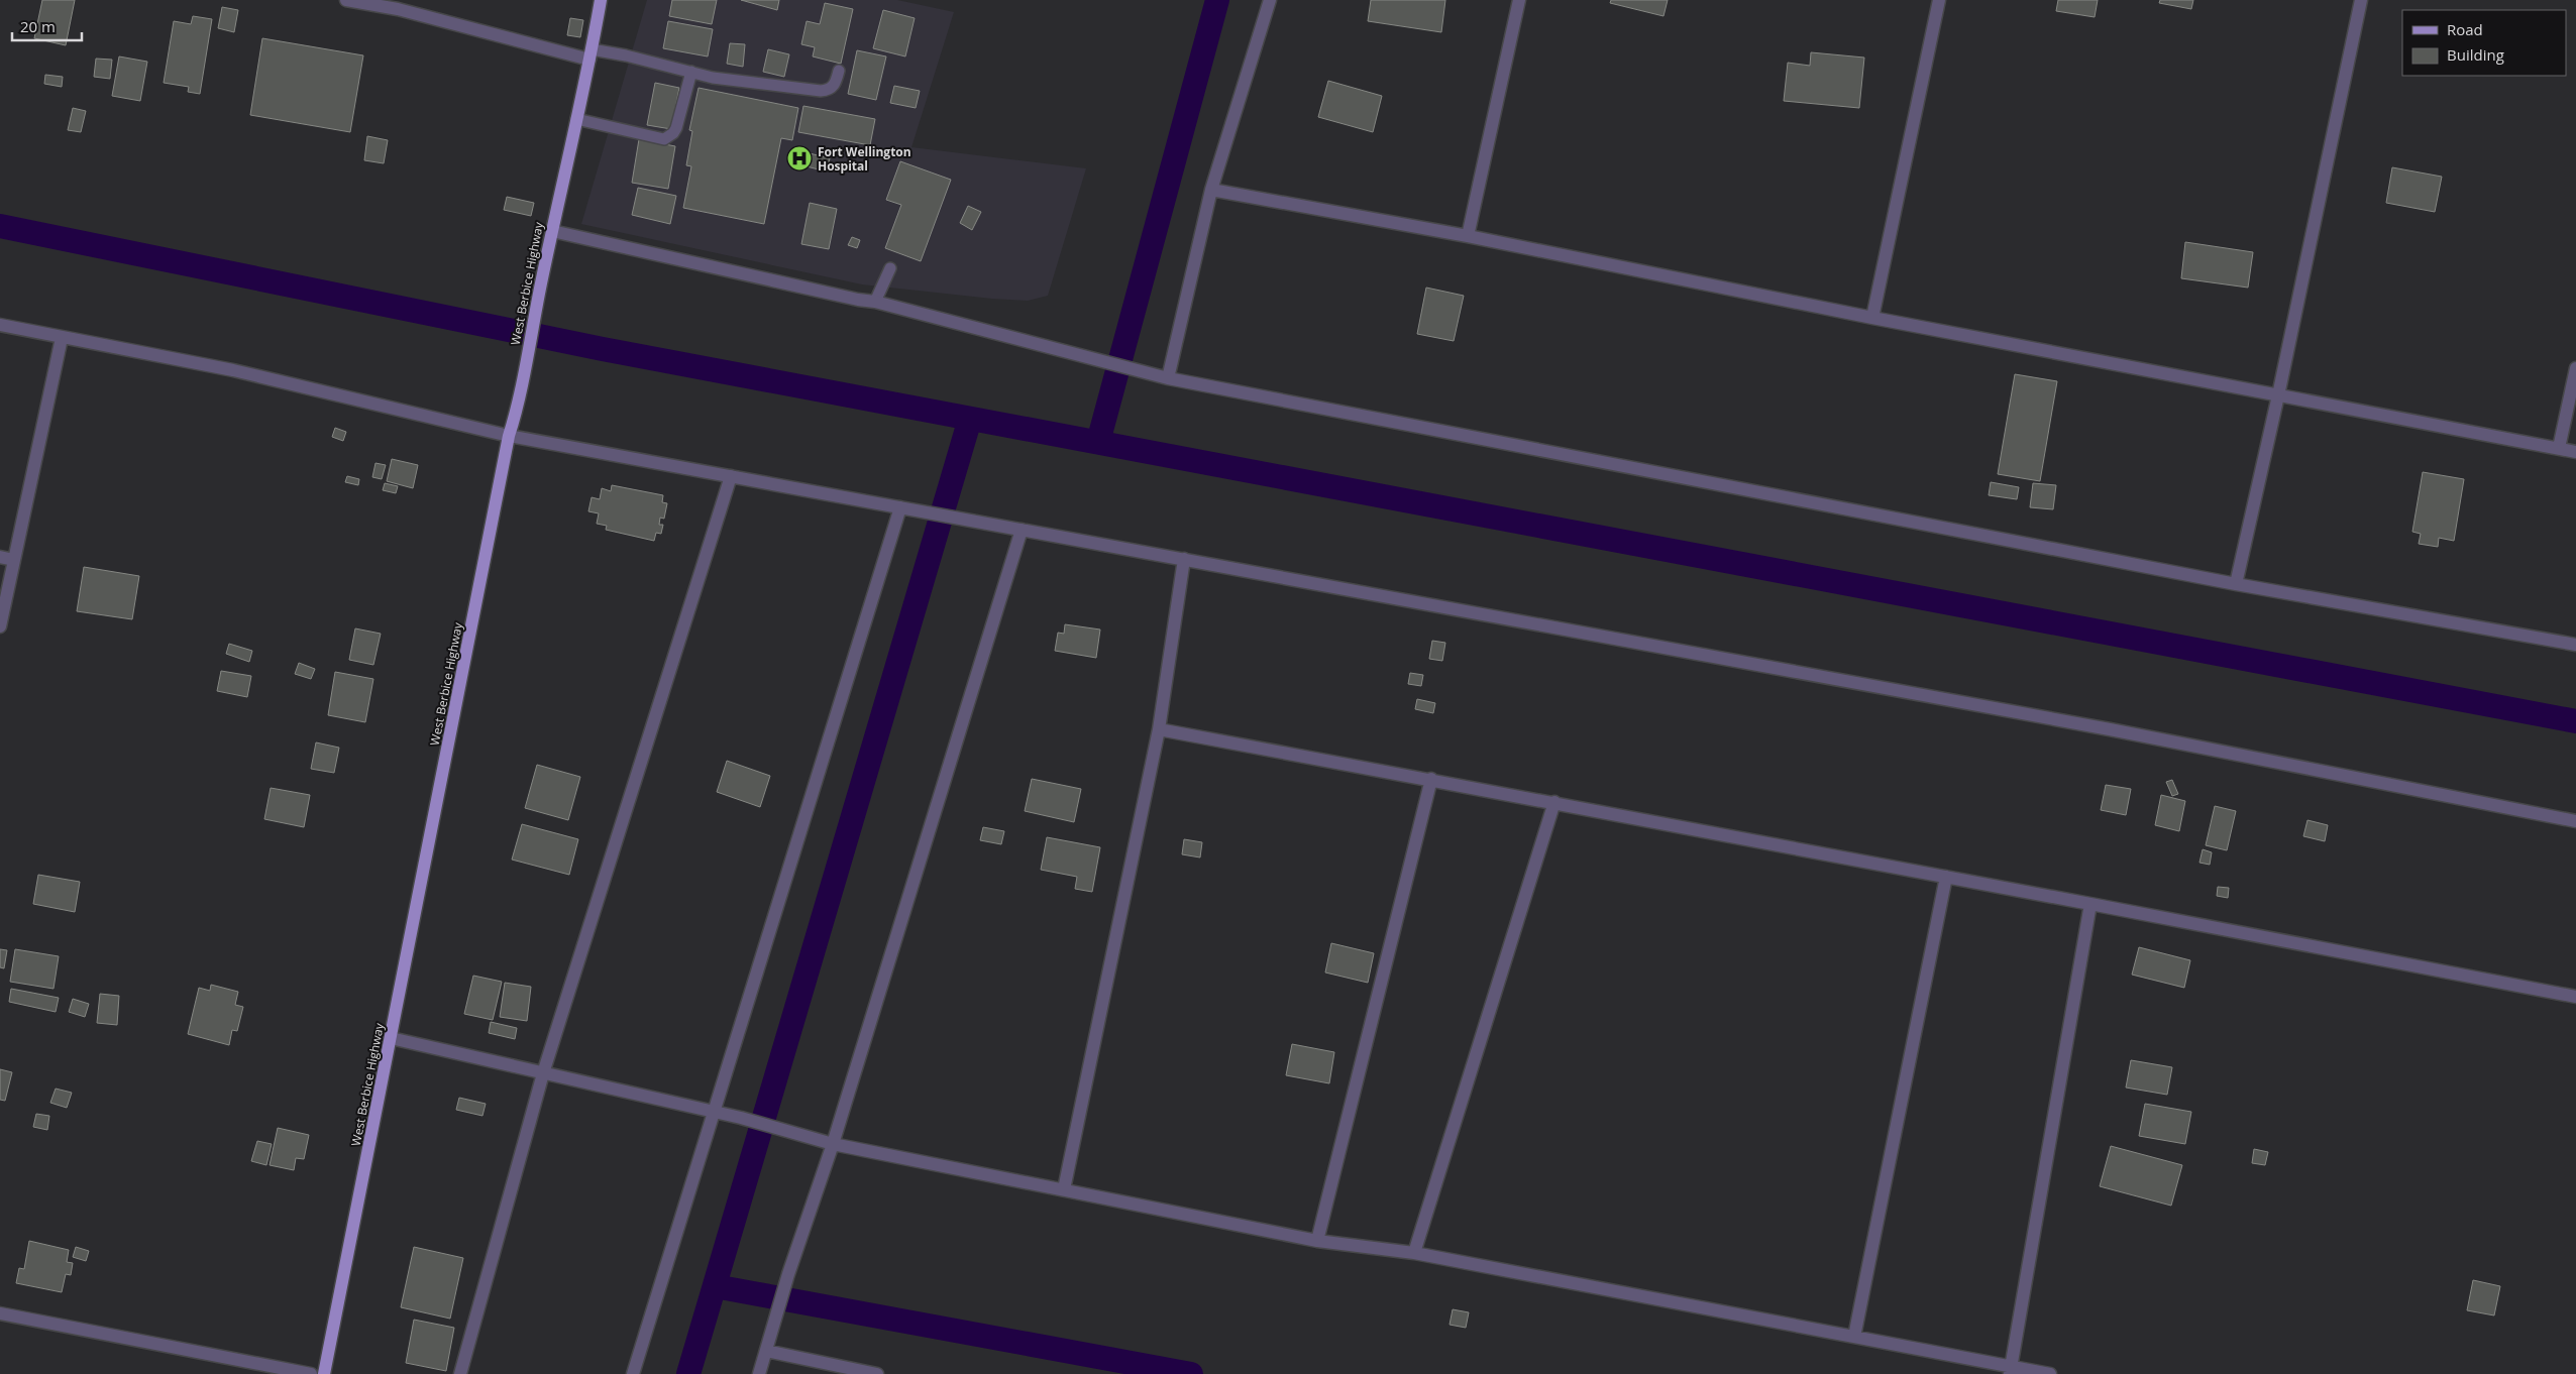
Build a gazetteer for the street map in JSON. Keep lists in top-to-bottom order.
{
  "streets": {
    "main road": ["West Berbice Highway"]
  },
  "places": {
    "hospital": ["Fort Wellington Hospital"]
  },
  "legend": ["Road", "Building"],
  "scale_bar": "20 m"
}
